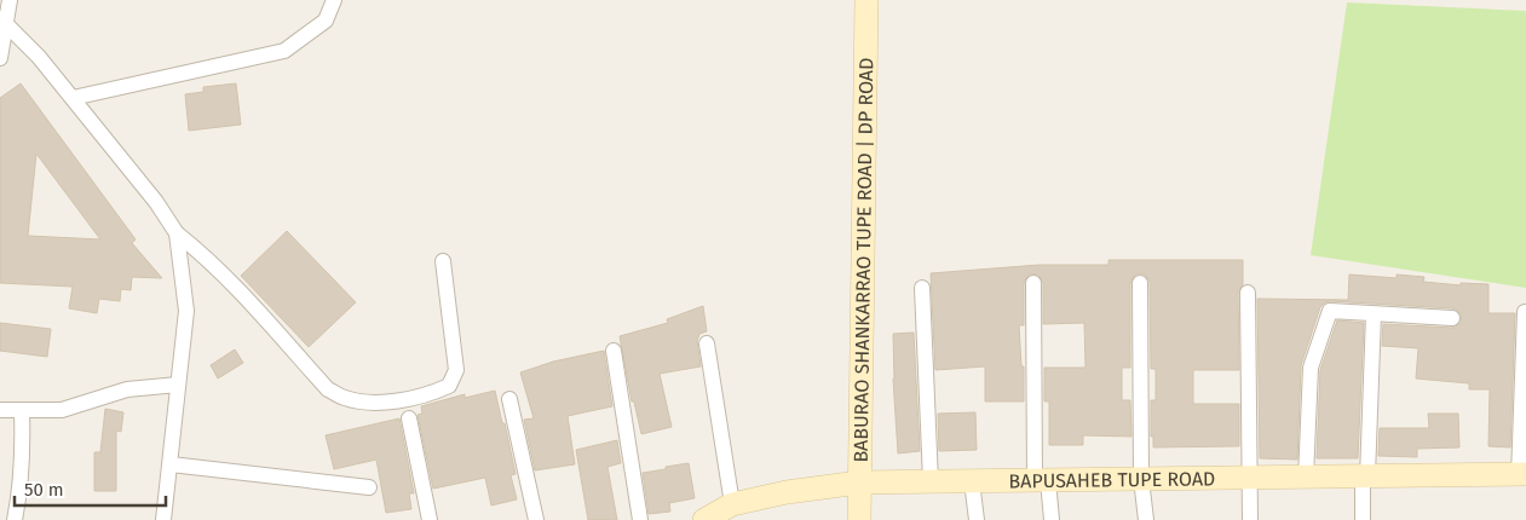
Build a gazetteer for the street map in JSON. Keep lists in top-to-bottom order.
{
  "streets": {
    "street": ["BABURAO SHANKARRAO TUPE ROAD | DP ROAD", "BAPUSAHEB TUPE ROAD"]
  },
  "crossings": [
    ["BABURAO SHANKARRAO TUPE ROAD | DP ROAD", "BAPUSAHEB TUPE ROAD"]
  ],
  "scale_bar": "50 m"
}
